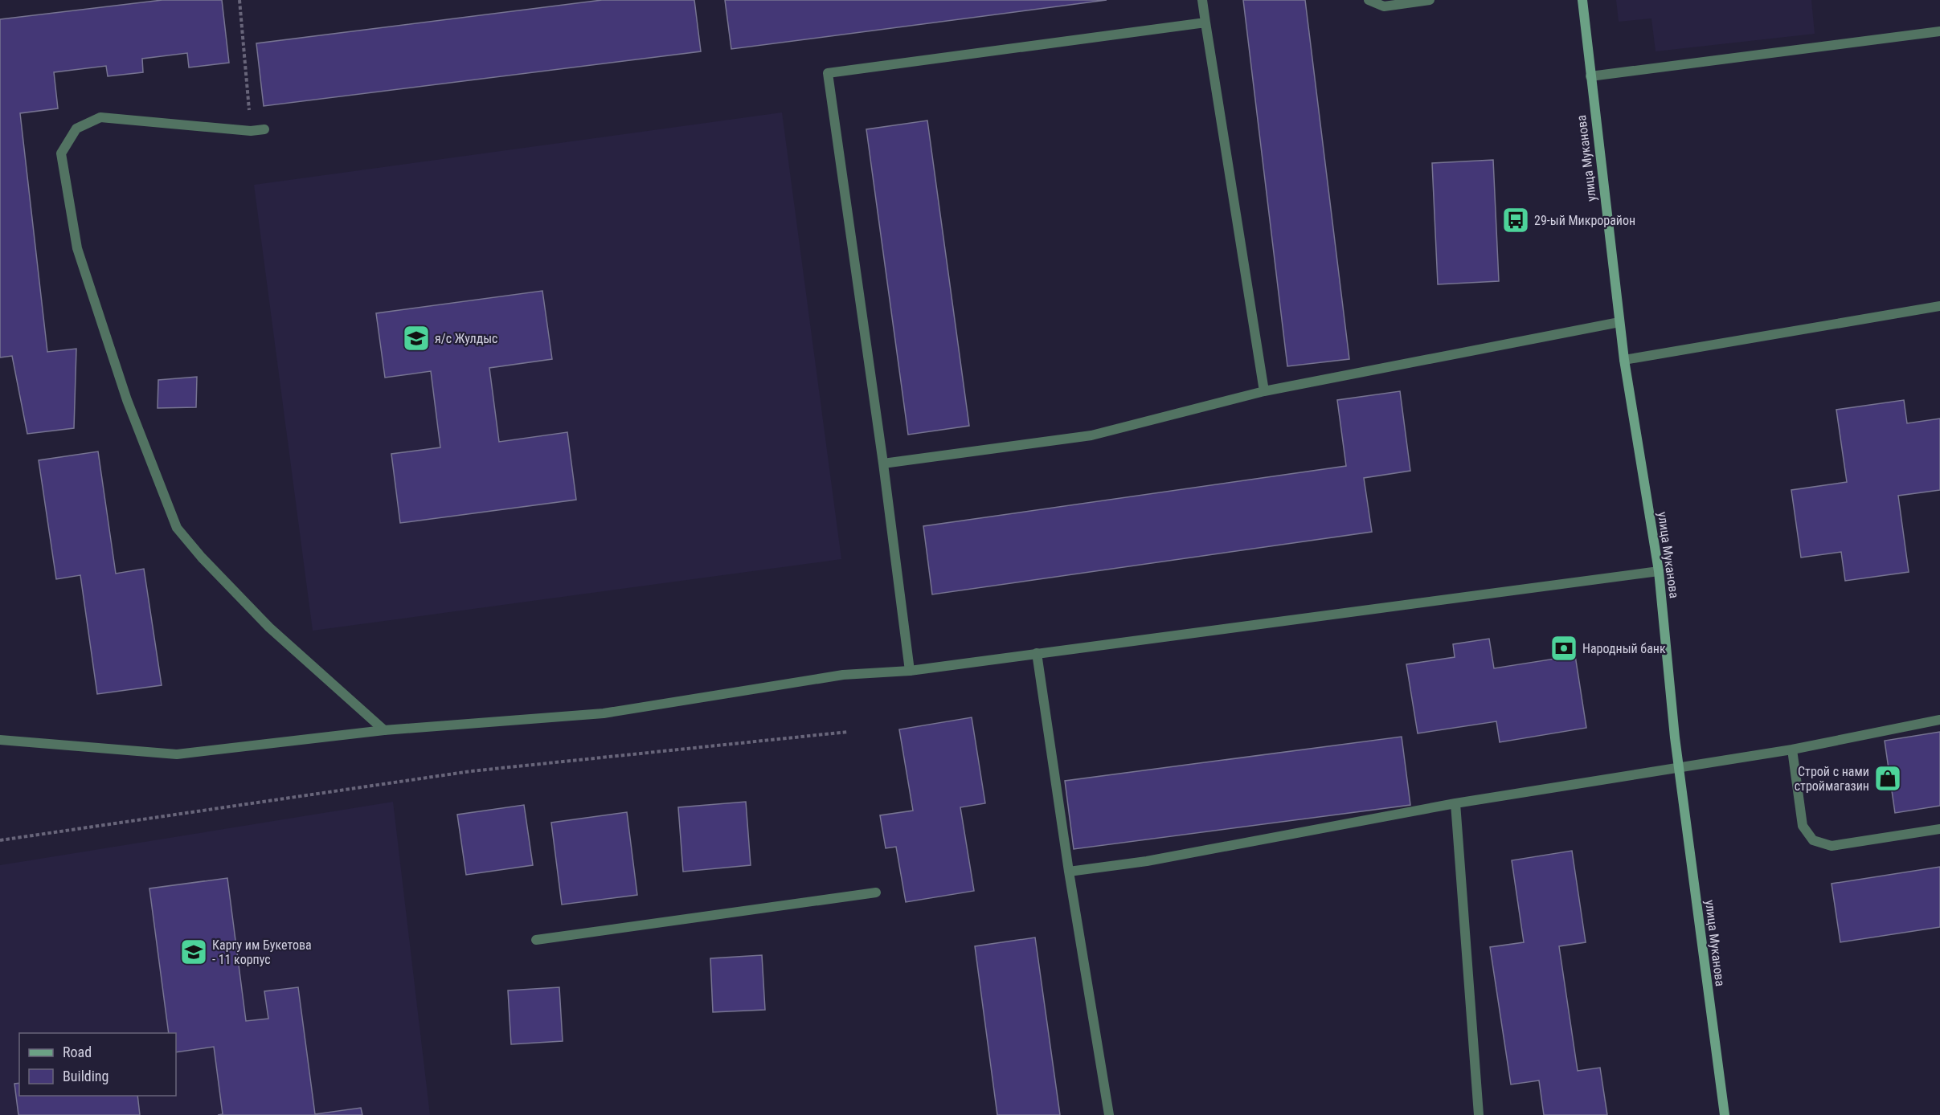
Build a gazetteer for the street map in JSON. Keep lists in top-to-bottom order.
{
  "streets": {
    "main road": ["улица Муканова"]
  },
  "places": {
    "bus stop": ["29-ый Микрорайон"],
    "school or university": ["я/c Жулдыс", "Каргу им Букетова - 11 корпус"],
    "bank": ["Народный банк"],
    "shop": ["Строй с нами строймагазин"]
  },
  "legend": ["Road", "Building"]
}
